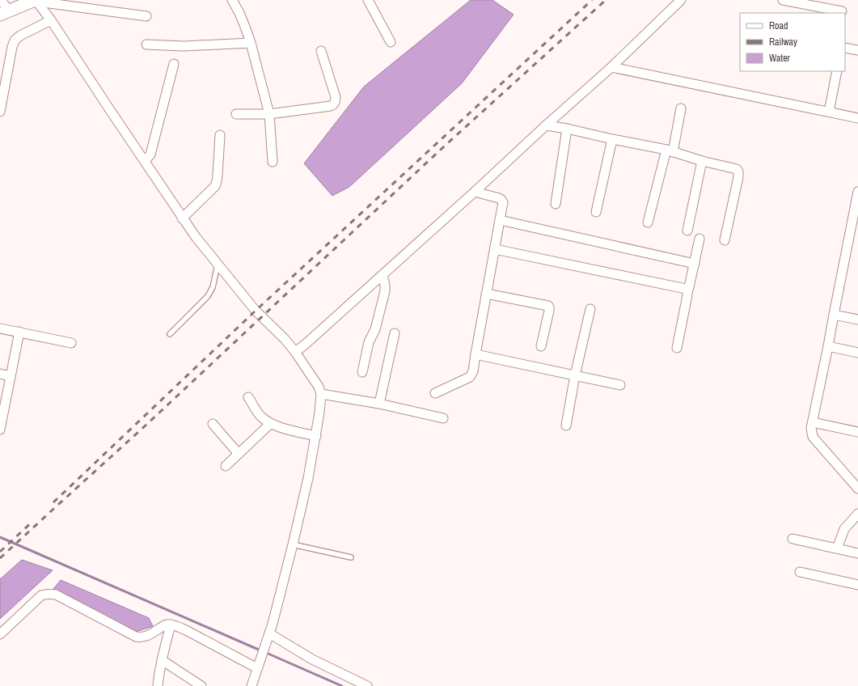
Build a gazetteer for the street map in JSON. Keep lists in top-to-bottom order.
{
  "legend": ["Road", "Railway", "Water"]
}
